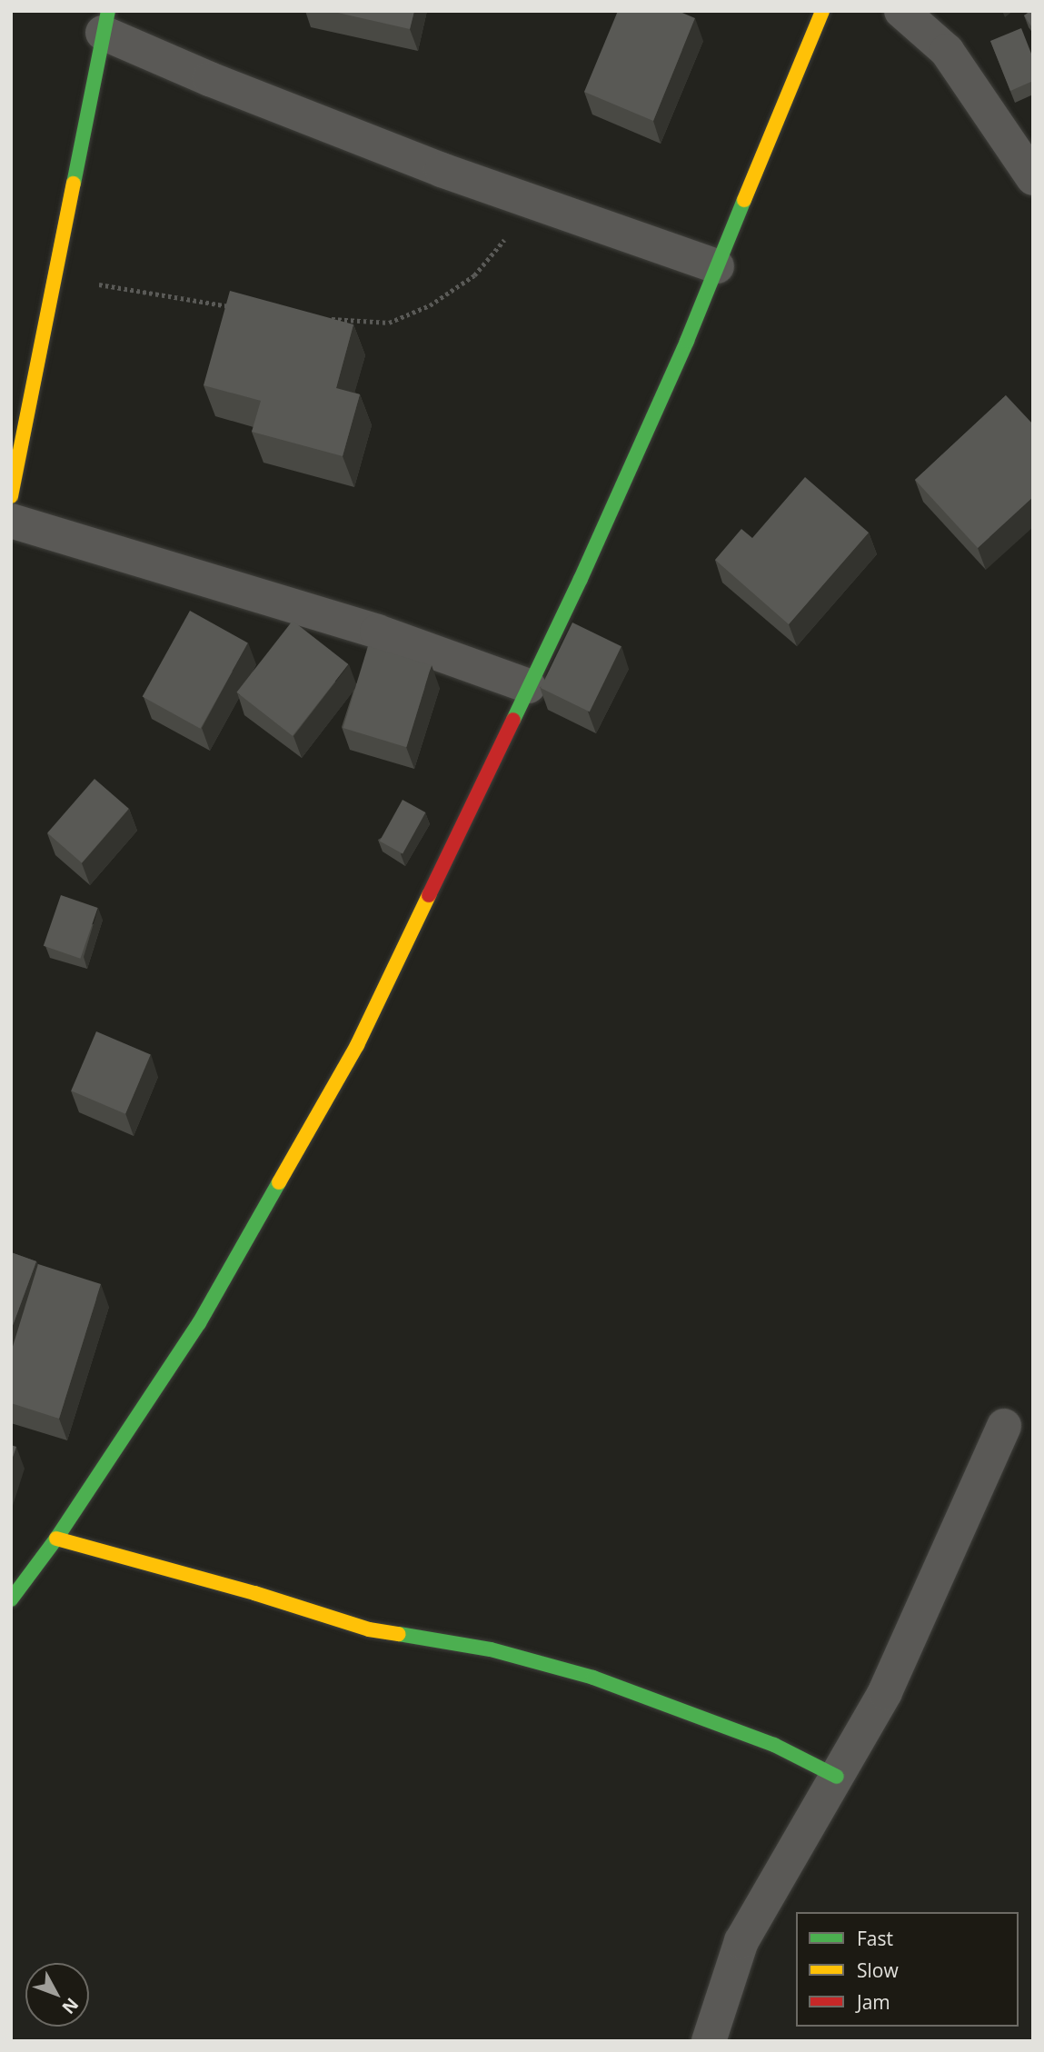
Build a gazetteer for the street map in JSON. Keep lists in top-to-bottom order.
{
  "legend": ["Fast", "Slow", "Jam"],
  "north": "bottom right"
}
